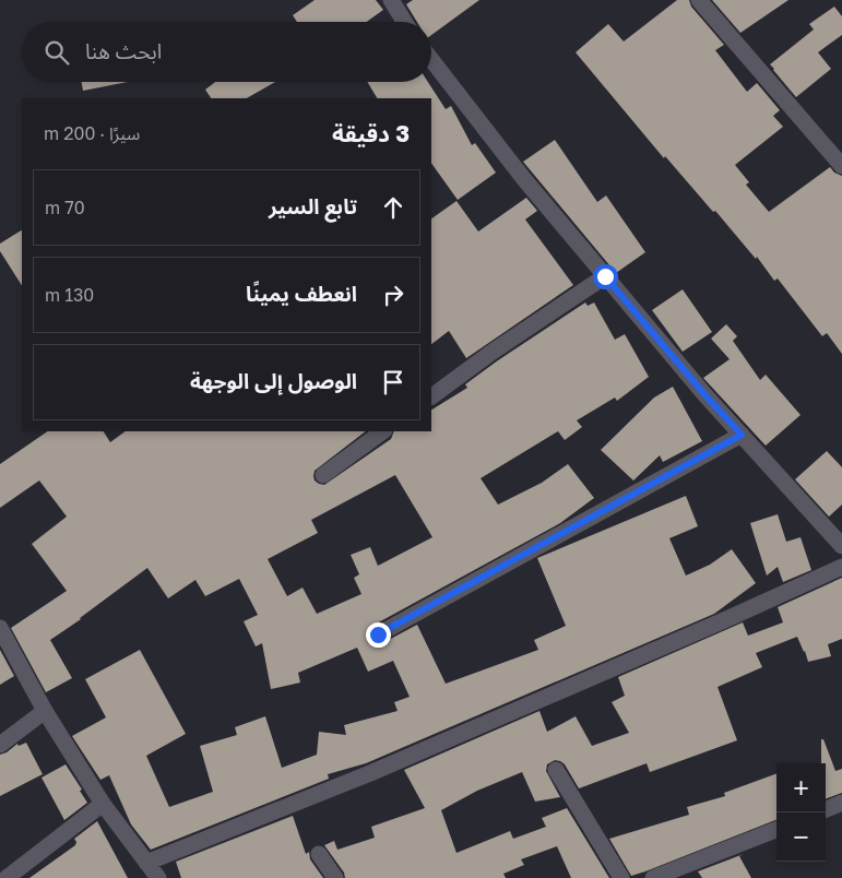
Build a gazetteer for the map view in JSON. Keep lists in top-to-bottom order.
{
  "page": {
    "search": "ابحث هنا",
    "heading": ["3 دقيقة", "سيرًا · 200 m"],
    "list": [
      ["تابع السير", "70 m"],
      ["انعطف يمينًا", "130 m"],
      "الوصول إلى الوجهة"
    ],
    "map_buttons": ["+", "−"]
  }
}
